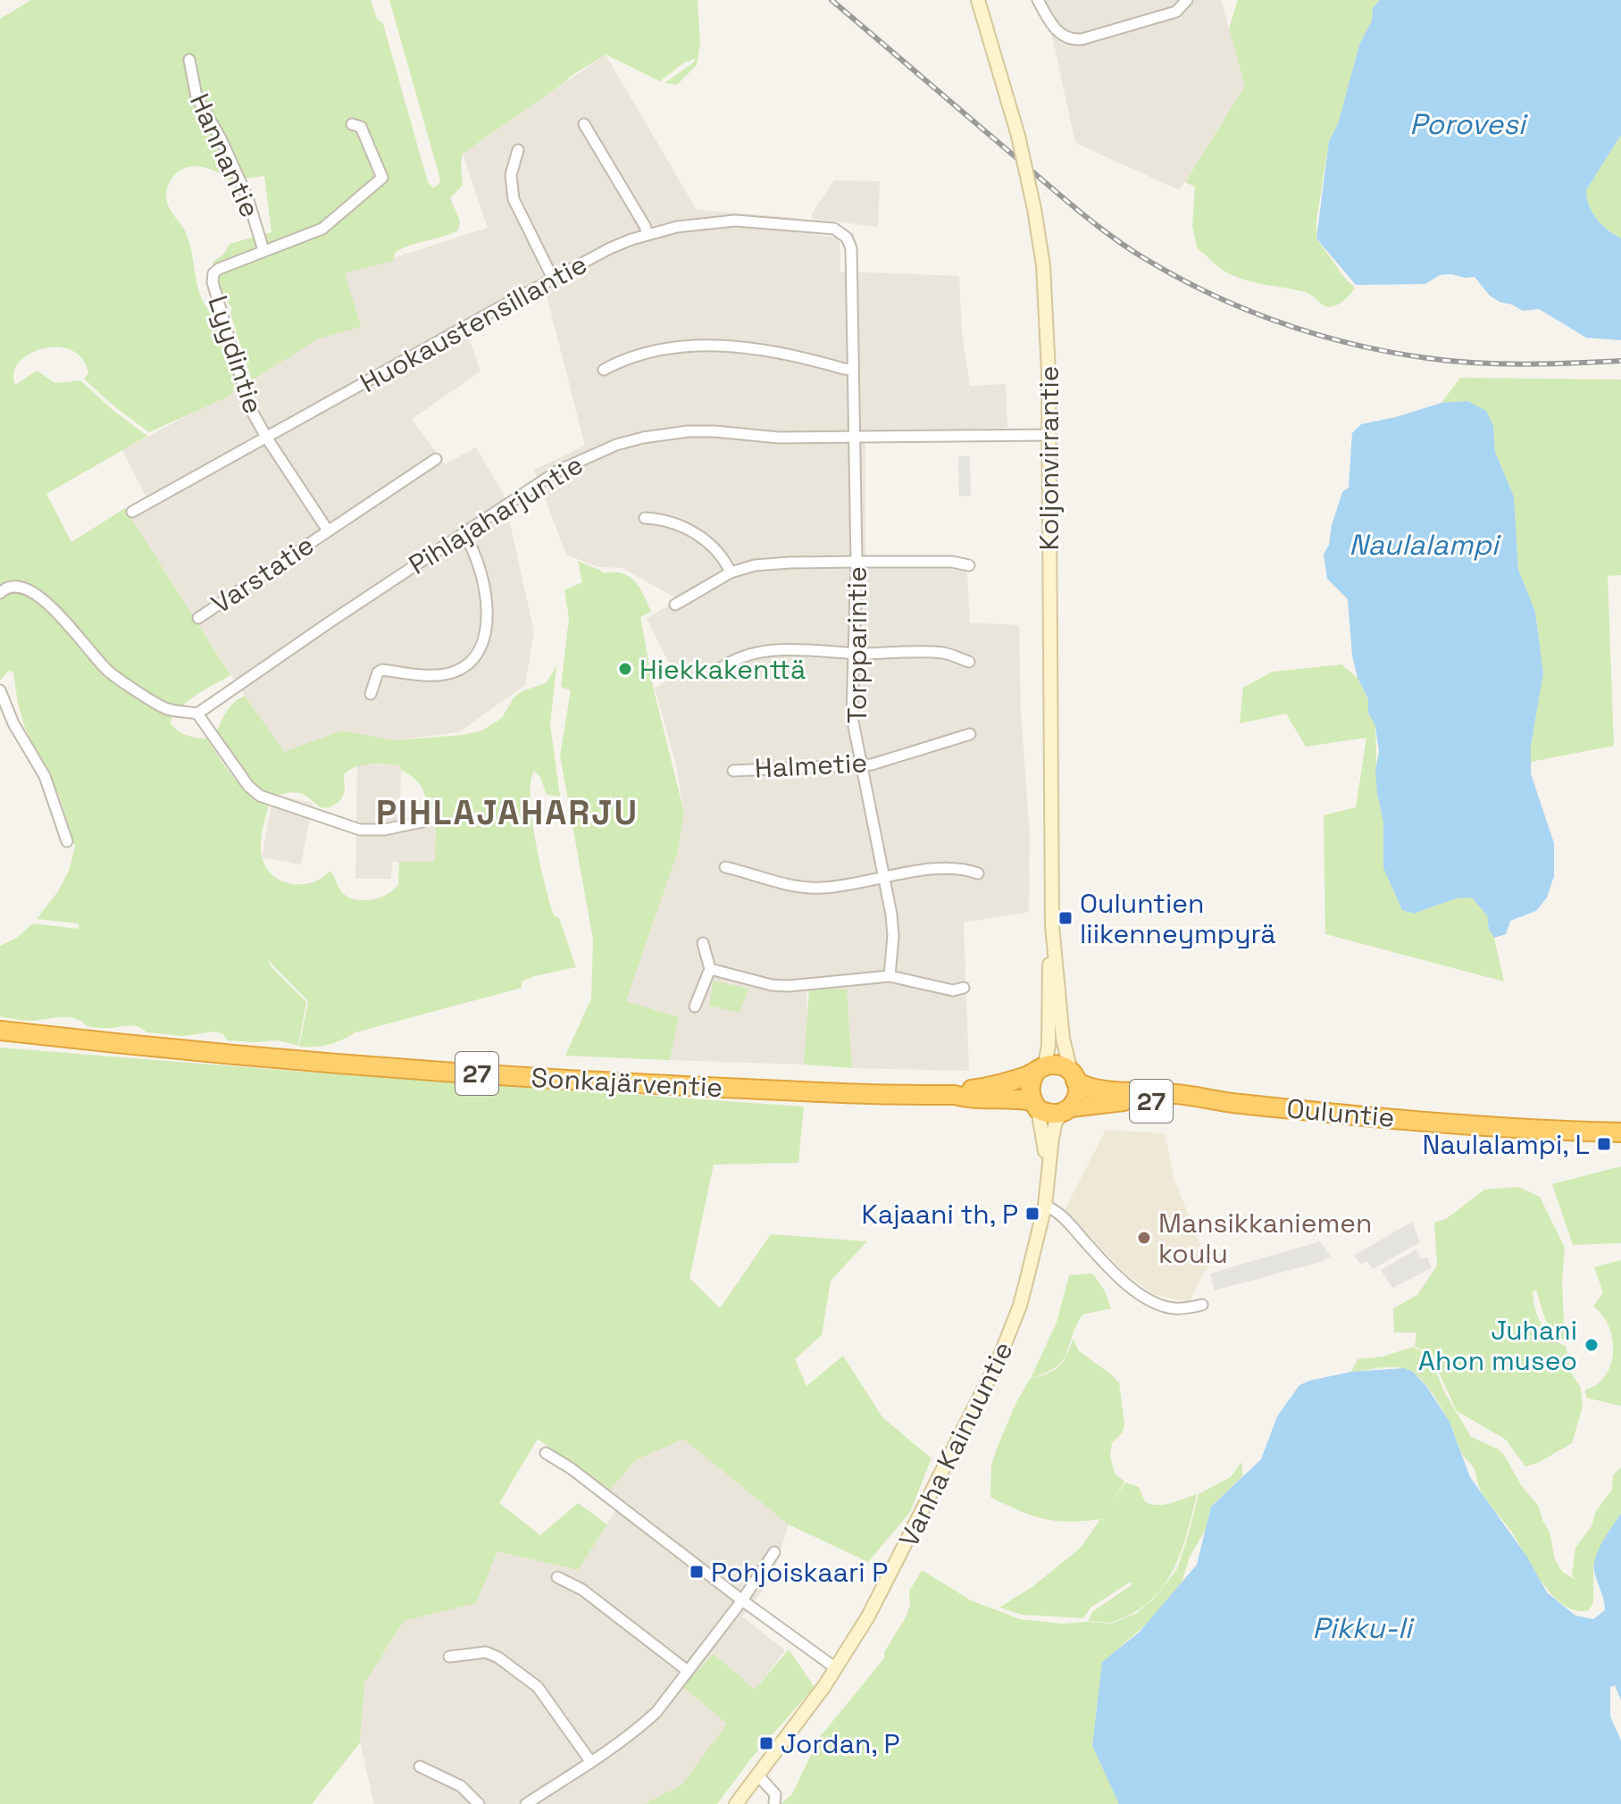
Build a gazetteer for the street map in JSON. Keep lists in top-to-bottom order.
{
  "streets": {
    "highway": ["27", "Sonkajärventie", "Ouluntie"],
    "main road": ["Koljonvirrantie", "Vanha Kainuuntie"],
    "street": [
      "Hannantie",
      "Huokaustensillantie",
      "Lyydintie",
      "Pihlajaharjuntie",
      "Varstatie",
      "Torpparintie",
      "Halmetie"
    ]
  },
  "crossings": [
    ["Hannantie", "Lyydintie"],
    ["Huokaustensillantie", "Lyydintie"],
    ["Huokaustensillantie", "Varstatie"],
    ["Huokaustensillantie", "Torpparintie"],
    ["Lyydintie", "Varstatie"],
    ["Koljonvirrantie", "Pihlajaharjuntie"],
    ["Koljonvirrantie", "Sonkajärventie"],
    ["Koljonvirrantie", "Ouluntie"],
    ["Koljonvirrantie", "Vanha Kainuuntie"],
    ["Pihlajaharjuntie", "Torpparintie"],
    ["Torpparintie", "Halmetie"],
    ["Sonkajärventie", "Ouluntie"],
    ["Sonkajärventie", "Vanha Kainuuntie"],
    ["Ouluntie", "Vanha Kainuuntie"]
  ],
  "districts": ["PIHLAJAHARJU"],
  "water": ["Porovesi", "Naulalampi", "Pikku-Ii"],
  "places": {
    "other": ["Hiekkakenttä", "Mansikkaniemen koulu", "Juhani Ahon museo"],
    "transit": [
      "Ouluntien liikenneympyrä",
      "Naulalampi, L",
      "Kajaani th, P",
      "Pohjoiskaari P",
      "Jordan, P"
    ]
  }
}
